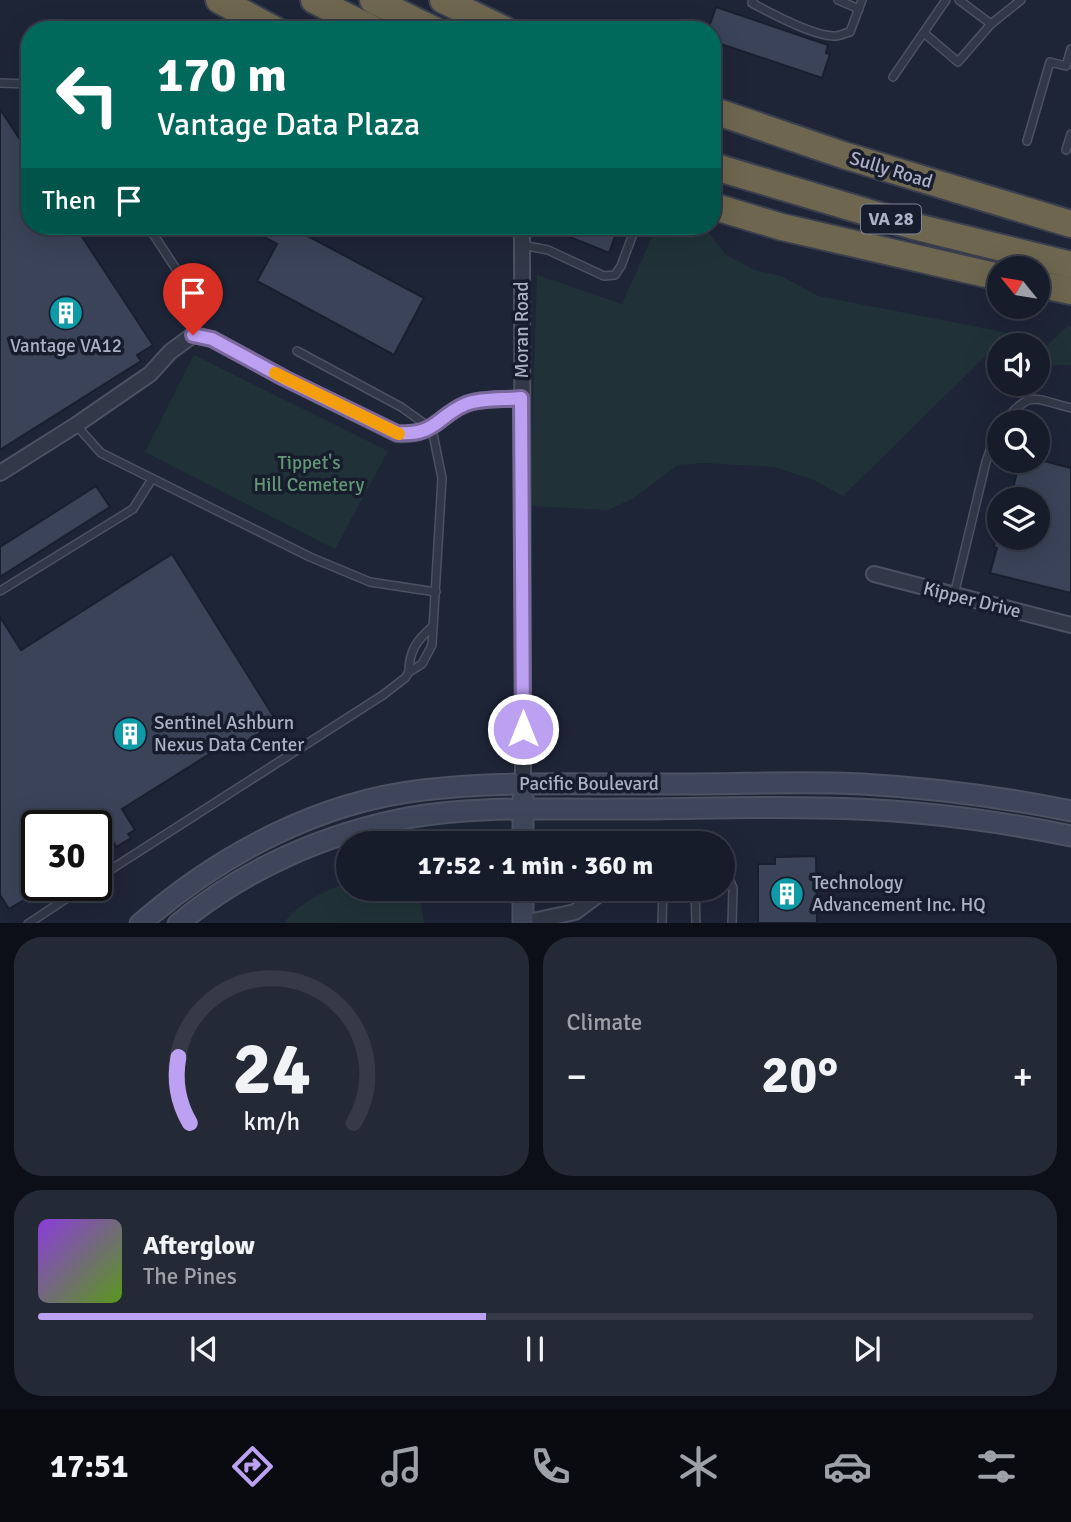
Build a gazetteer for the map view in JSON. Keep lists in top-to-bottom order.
{
  "streets": {
    "highway": ["Sully Road", "VA 28"],
    "main road": ["Moran Road", "Pacific Boulevard"],
    "street": ["Kipper Drive"]
  },
  "crossings": [
    ["Moran Road", "Pacific Boulevard"]
  ],
  "parks": ["Tippet's Hill Cemetery"],
  "places": {
    "building": ["Vantage VA12", "Sentinel Ashburn Nexus Data Center", "Technology Advancement Inc. HQ"]
  },
  "north": "top left",
  "page": {
    "turn": ["170 m", "Vantage Data Plaza"],
    "then": "Then",
    "limit": "30",
    "trip": "17:52 · 1 min · 360 m",
    "tile": "Climate",
    "heat": ["−", "20°", "+"],
    "song": ["Afterglow", "The Pines"],
    "tabs": "17:51",
    "gauge": ["24", "km/h"]
  }
}
